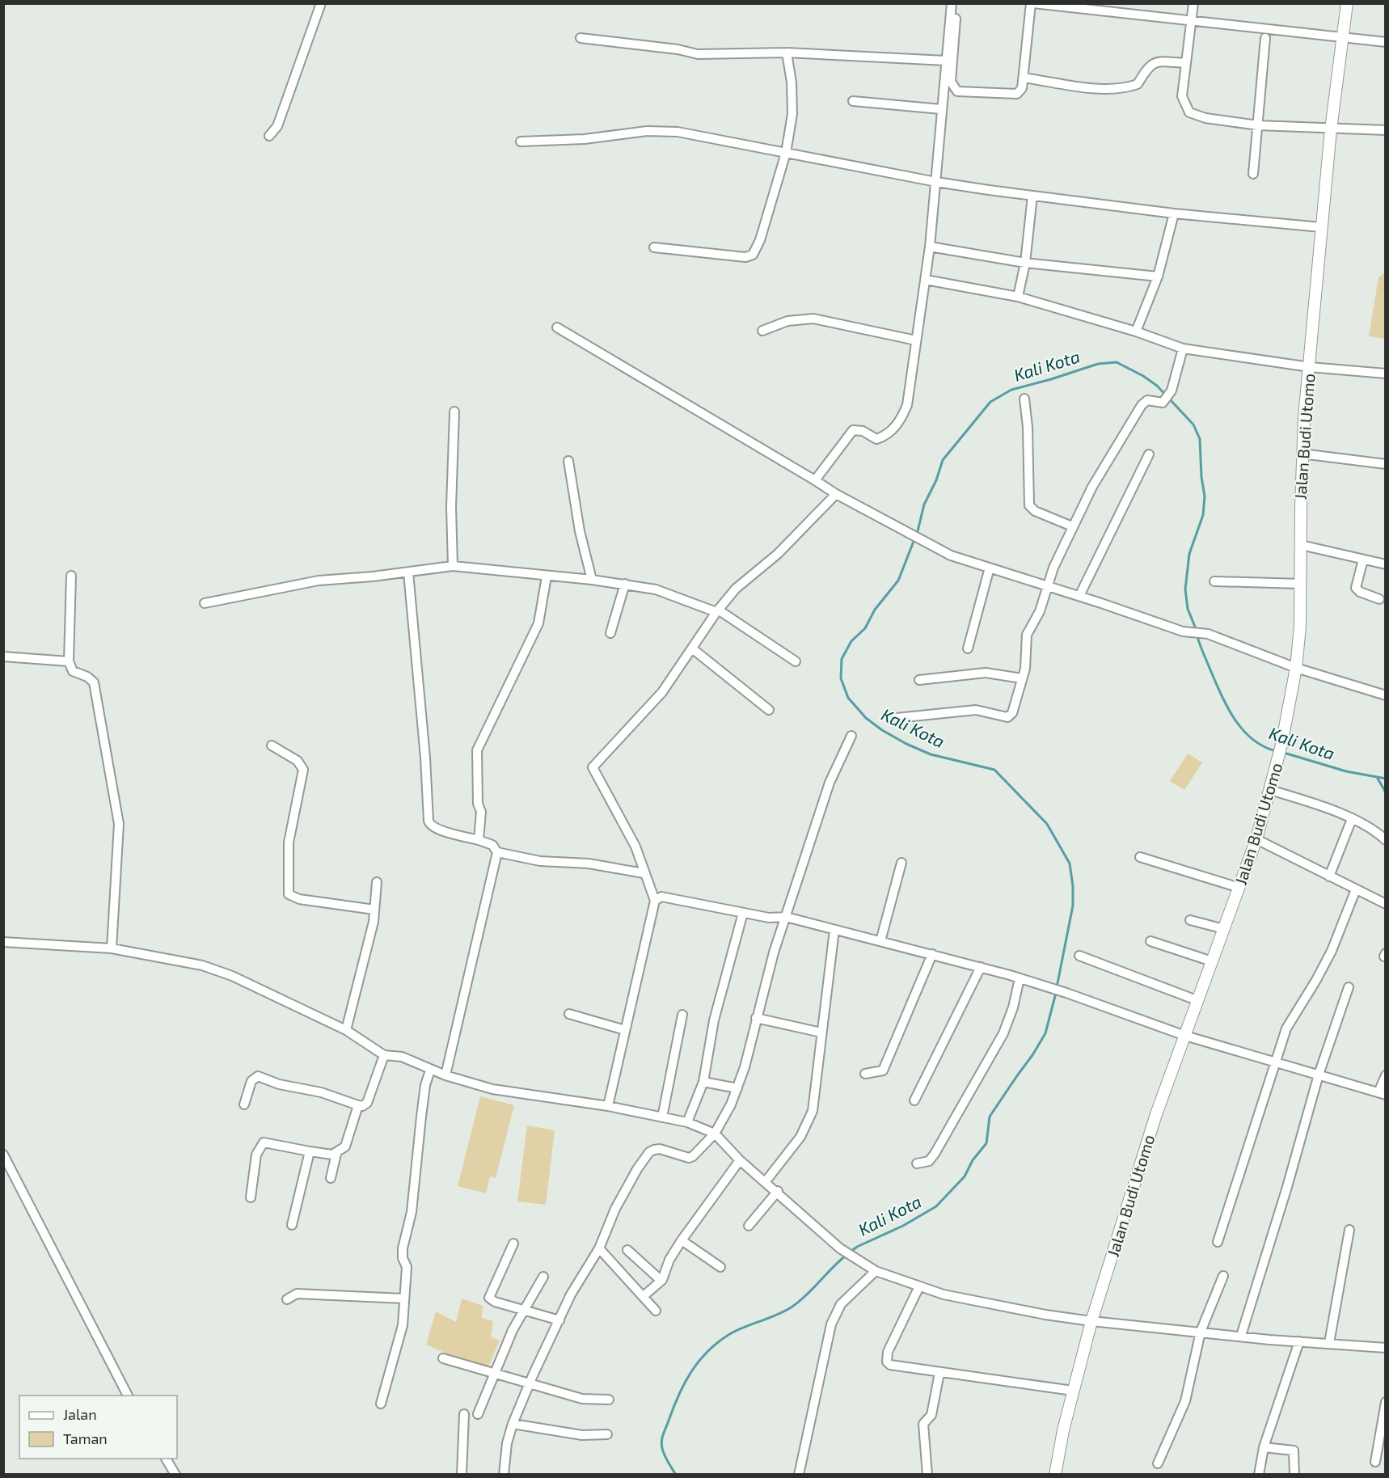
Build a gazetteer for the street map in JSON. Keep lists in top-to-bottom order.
{
  "streets": {
    "street": ["Jalan Budi Utomo"]
  },
  "water": ["Kali Kota"],
  "legend": ["Jalan", "Taman"]
}
